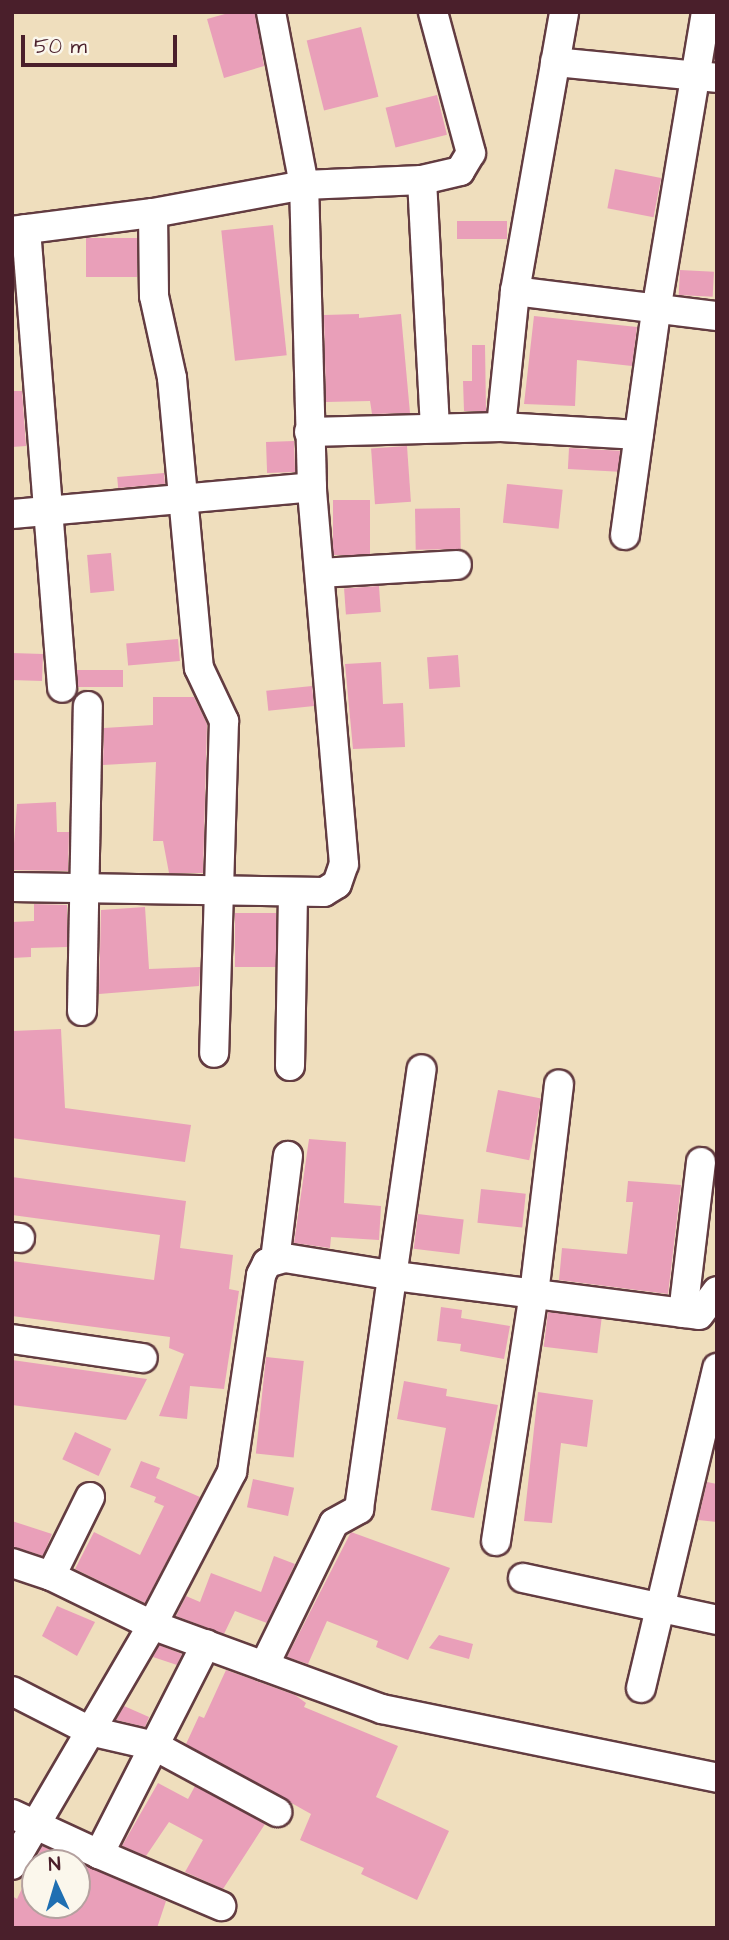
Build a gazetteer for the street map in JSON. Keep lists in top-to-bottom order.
{
  "scale_bar": "50 m",
  "north": "top"
}
